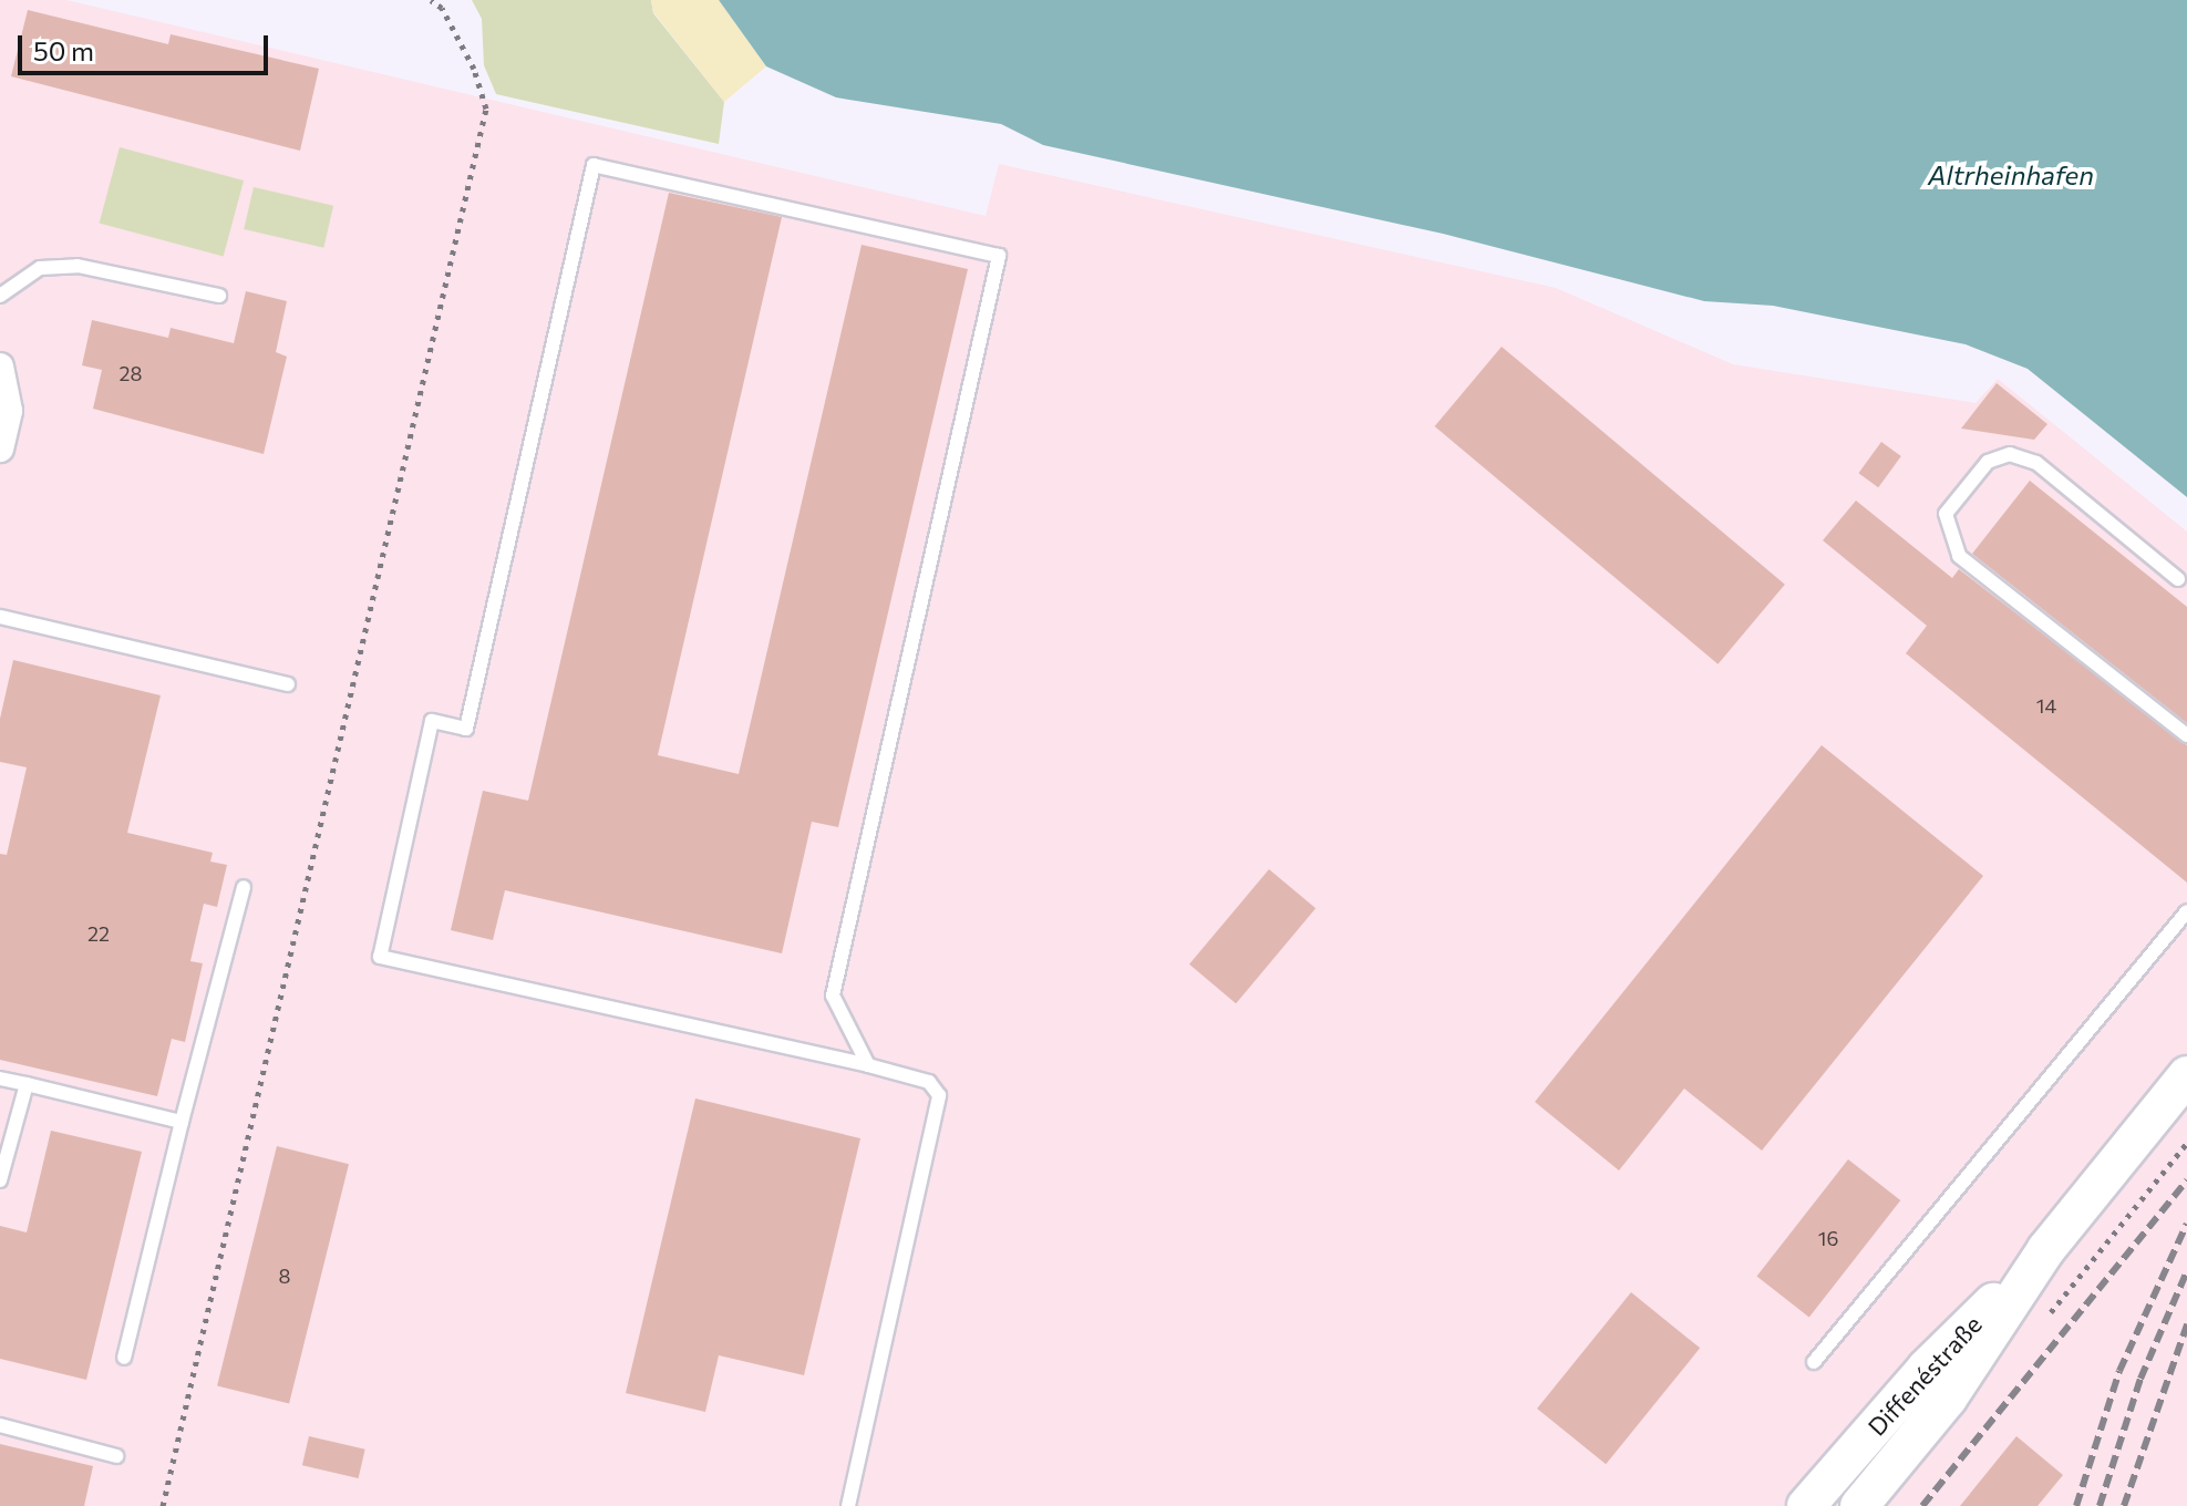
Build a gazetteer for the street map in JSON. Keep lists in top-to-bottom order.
{
  "streets": {
    "main road": ["Diffenéstraße"]
  },
  "water": ["Altrheinhafen"],
  "house_numbers": [
    "28",
    "14",
    "22",
    "16",
    "8"
  ],
  "scale_bar": "50 m"
}
